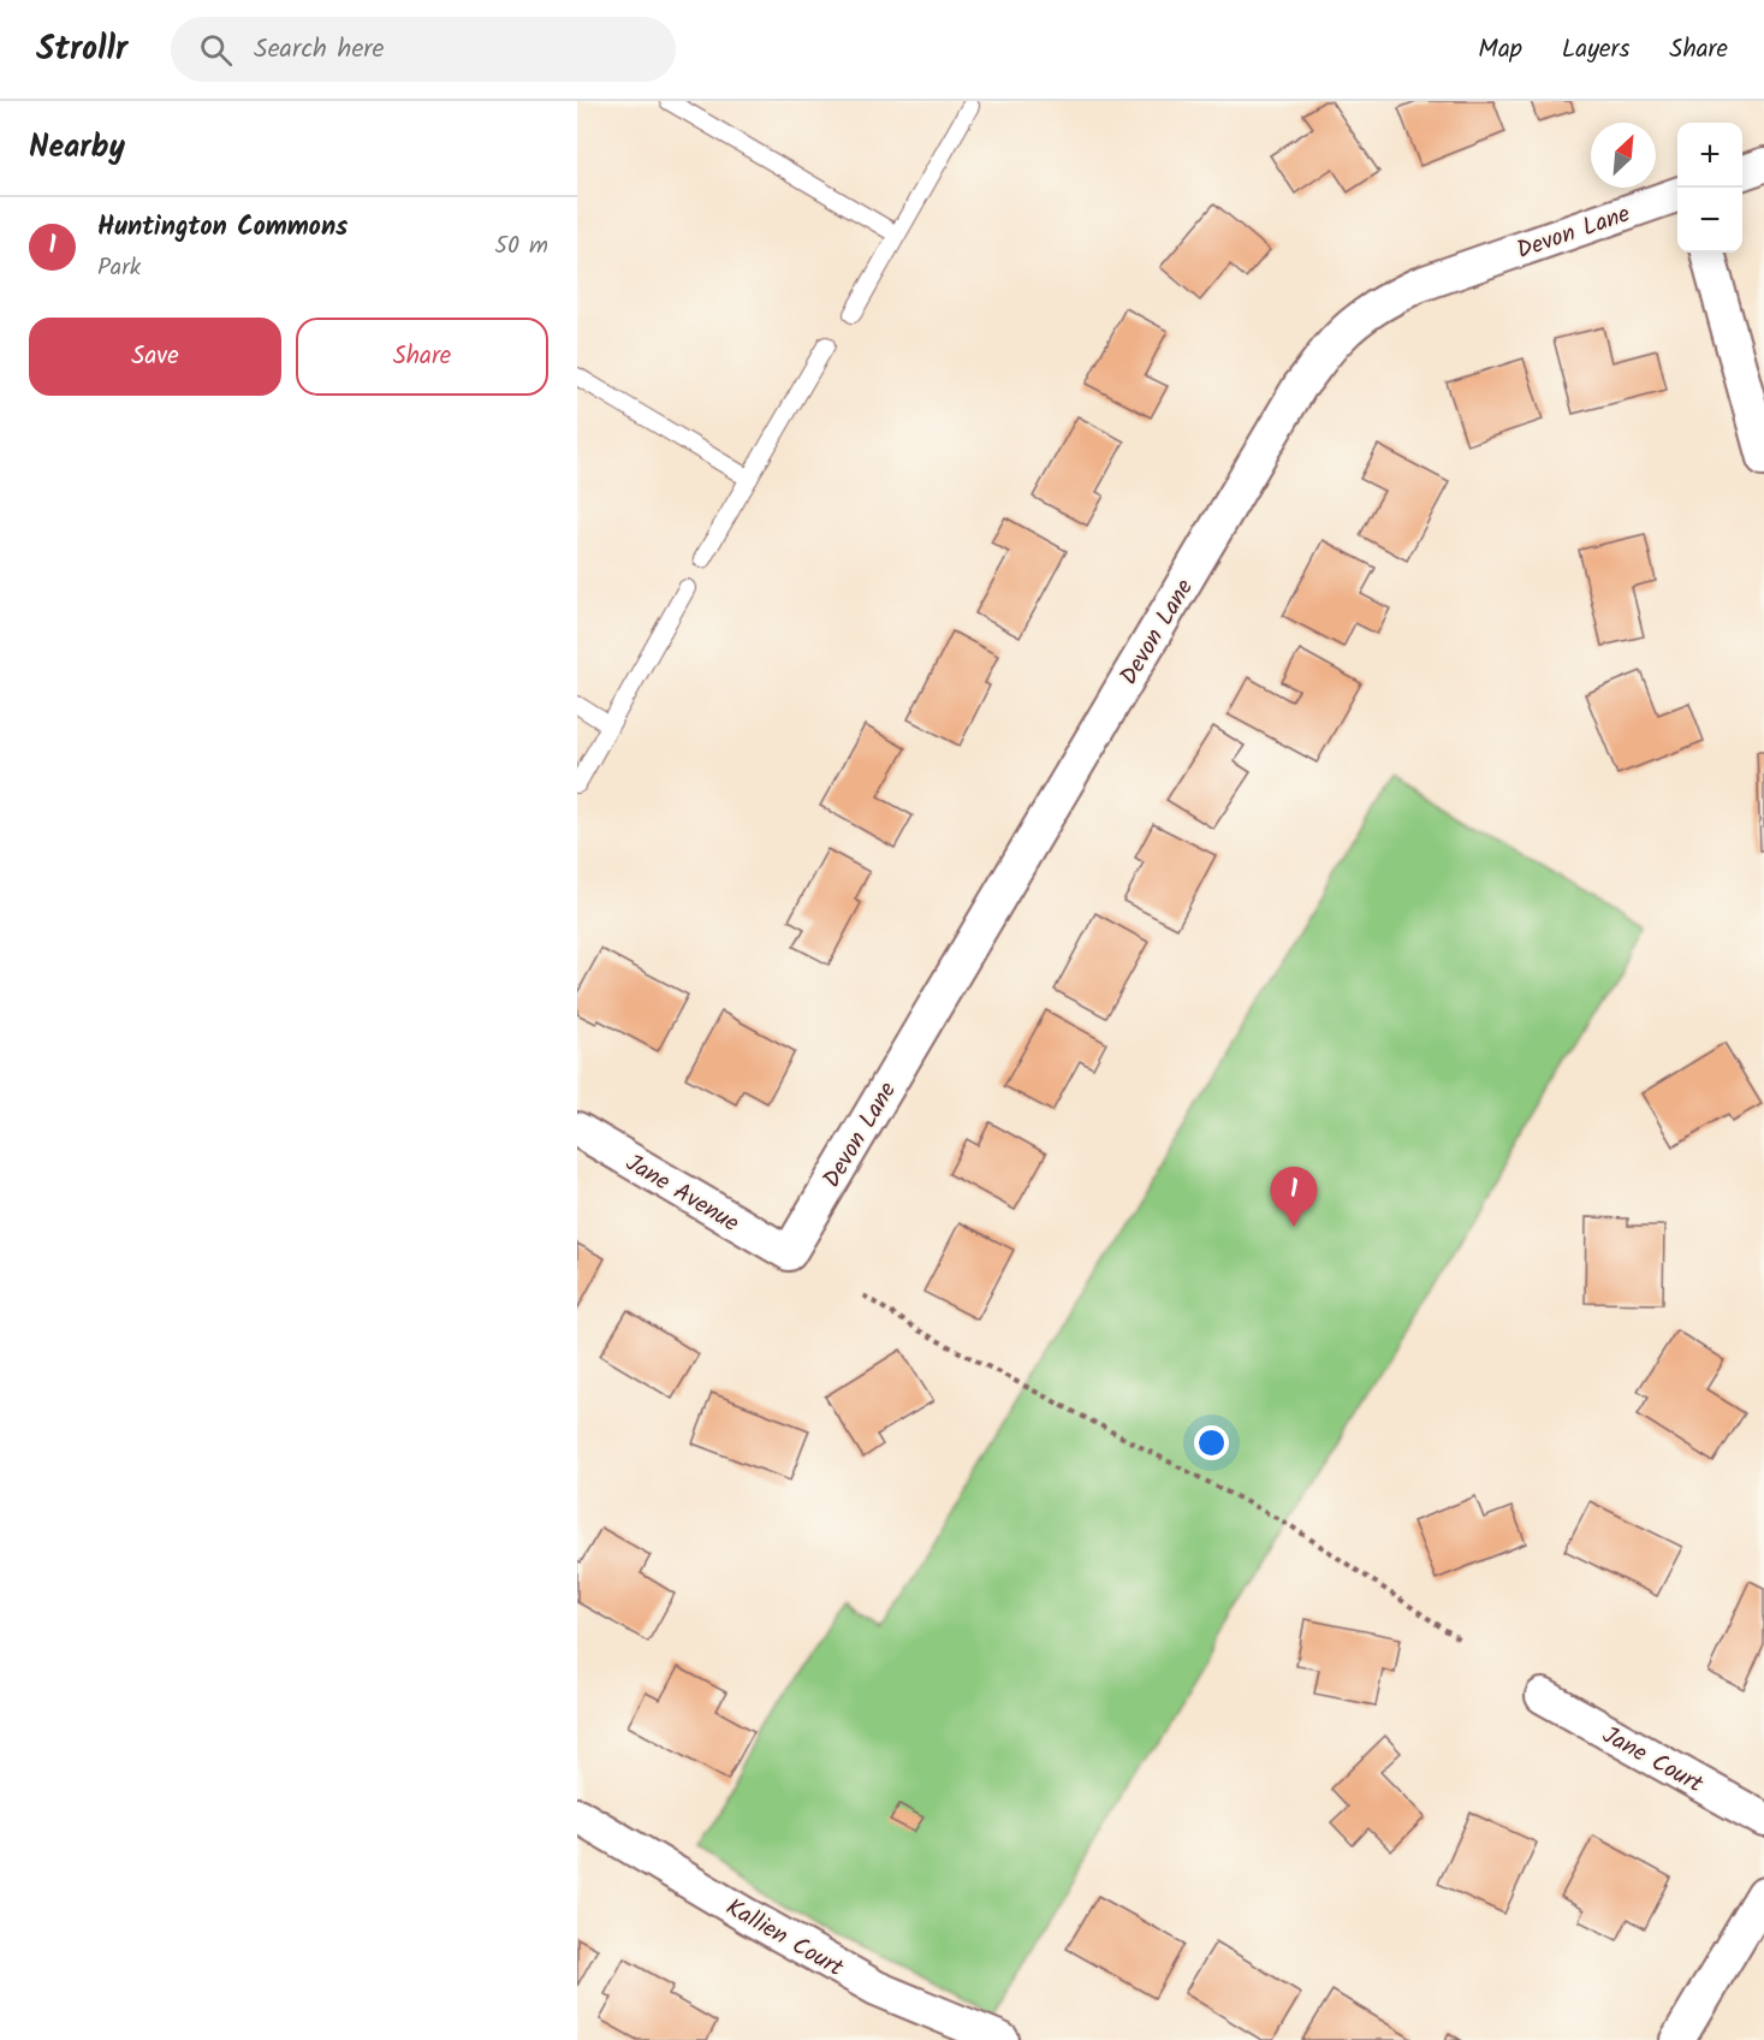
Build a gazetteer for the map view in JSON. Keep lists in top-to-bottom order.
{
  "streets": {
    "street": [
      "Devon Lane",
      "Jane Avenue",
      "Jane Court",
      "Kallien Court"
    ]
  },
  "crossings": [
    ["Devon Lane", "Jane Avenue"]
  ],
  "north": "top right",
  "page": {
    "header": "Strollr",
    "search": "Search here",
    "nav": ["Map", "Layers", "Share"],
    "heading": "Nearby",
    "map_buttons": ["+", "−"],
    "list": [
      {
        "mark": "1",
        "name": "Huntington Commons",
        "note": "Park",
        "value": "50 m"
      }
    ],
    "buttons": ["Save", "Share"],
    "pins": "1"
  }
}
